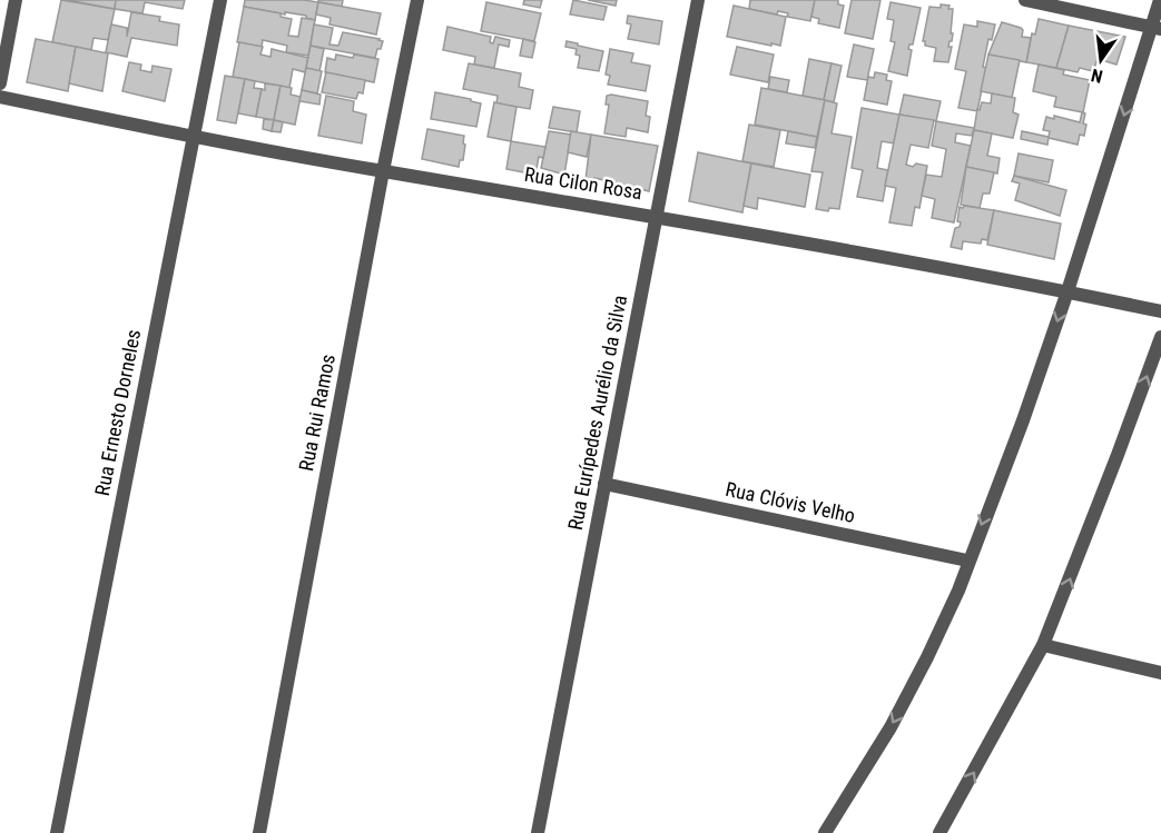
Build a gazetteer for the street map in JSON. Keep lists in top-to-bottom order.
{
  "streets": {
    "street": [
      "Rua Cilon Rosa",
      "Rua Ernesto Dorneles",
      "Rua Rui Ramos",
      "Rua Eurípedes Aurélio da Silva",
      "Rua Clóvis Velho"
    ]
  },
  "crossings": [
    ["Rua Cilon Rosa", "Rua Ernesto Dorneles"],
    ["Rua Cilon Rosa", "Rua Rui Ramos"],
    ["Rua Cilon Rosa", "Rua Eurípedes Aurélio da Silva"],
    ["Rua Eurípedes Aurélio da Silva", "Rua Clóvis Velho"]
  ],
  "north": "bottom"
}
